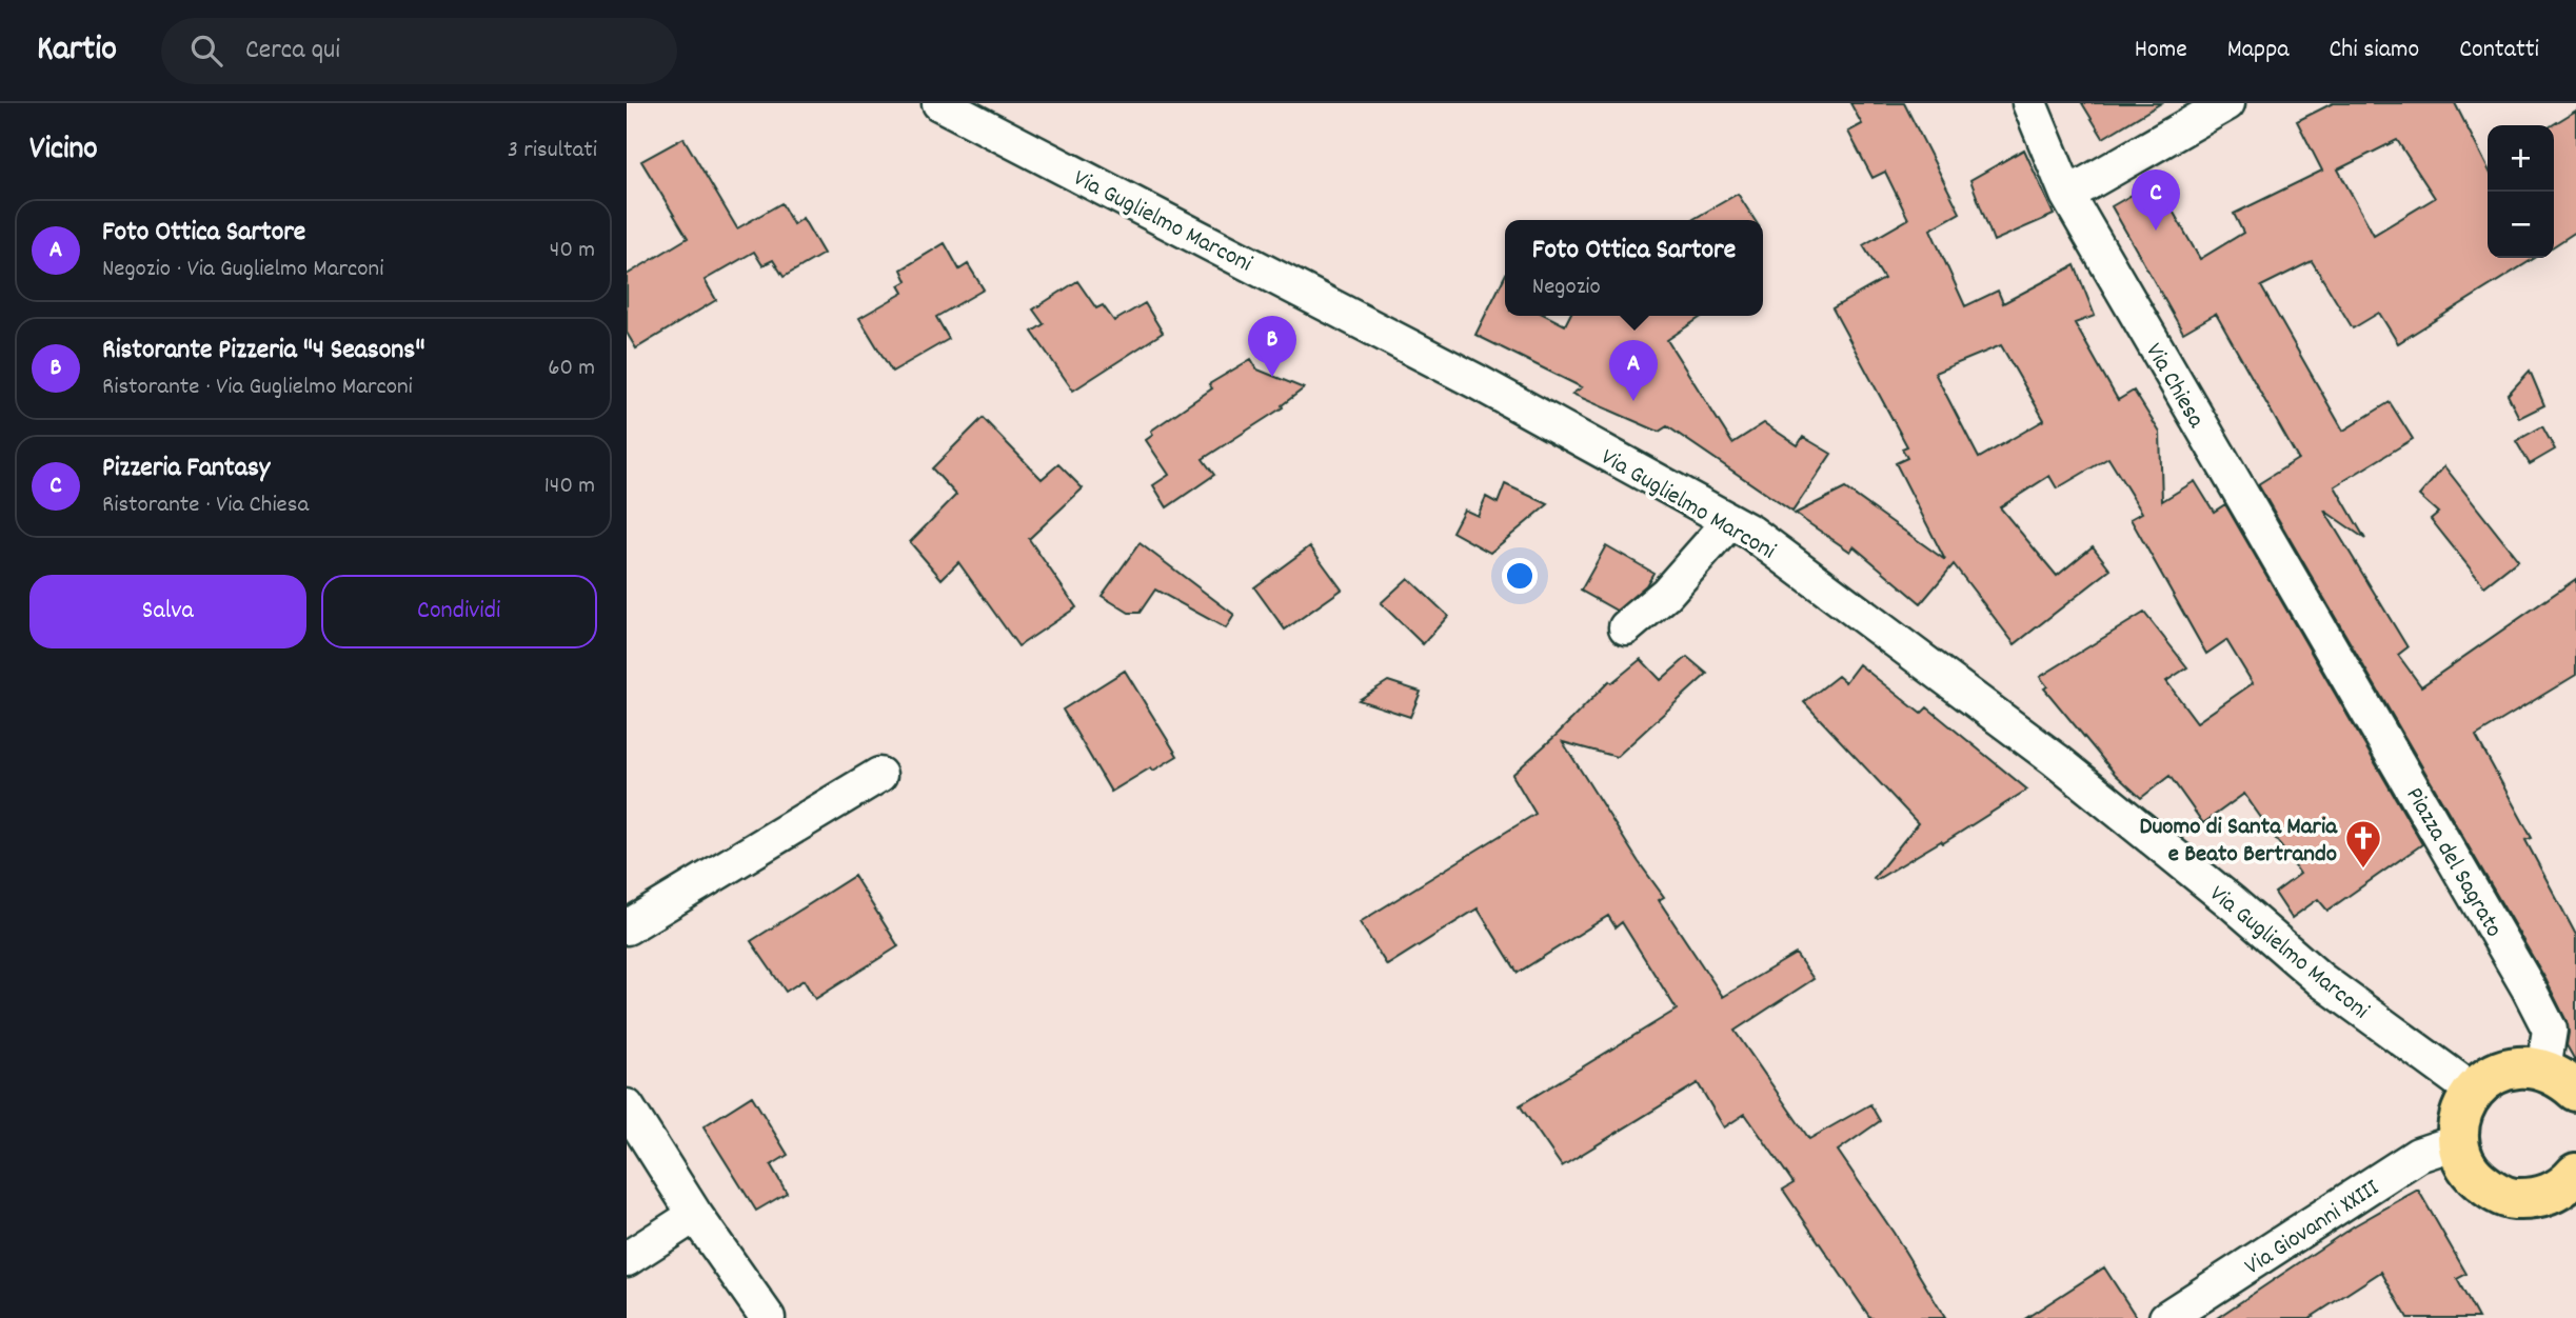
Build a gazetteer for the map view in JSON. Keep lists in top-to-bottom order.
{
  "streets": {
    "street": [
      "Via Guglielmo Marconi",
      "Via Chiesa",
      "Piazza del Sagrato",
      "Via Giovanni XXIII"
    ]
  },
  "crossings": [
    ["Via Chiesa", "Piazza del Sagrato"]
  ],
  "places": {
    "church": ["Duomo di Santa Maria e Beato Bertrando"]
  },
  "page": {
    "header": "Kartio",
    "search": "Cerca qui",
    "nav": [
      "Home",
      "Mappa",
      "Chi siamo",
      "Contatti"
    ],
    "heading": ["Vicino", "3 risultati"],
    "map_buttons": ["+", "−"],
    "pins": ["C", "B", "A"],
    "list": [
      {
        "mark": "A",
        "name": "Foto Ottica Sartore",
        "note": "Negozio · Via Guglielmo Marconi",
        "value": "40 m"
      },
      {
        "mark": "B",
        "name": "Ristorante Pizzeria \"4 Seasons\"",
        "note": "Ristorante · Via Guglielmo Marconi",
        "value": "60 m"
      },
      {
        "mark": "C",
        "name": "Pizzeria Fantasy",
        "note": "Ristorante · Via Chiesa",
        "value": "140 m"
      }
    ],
    "popup": ["Foto Ottica Sartore", "Negozio"],
    "buttons": ["Salva", "Condividi"]
  }
}
